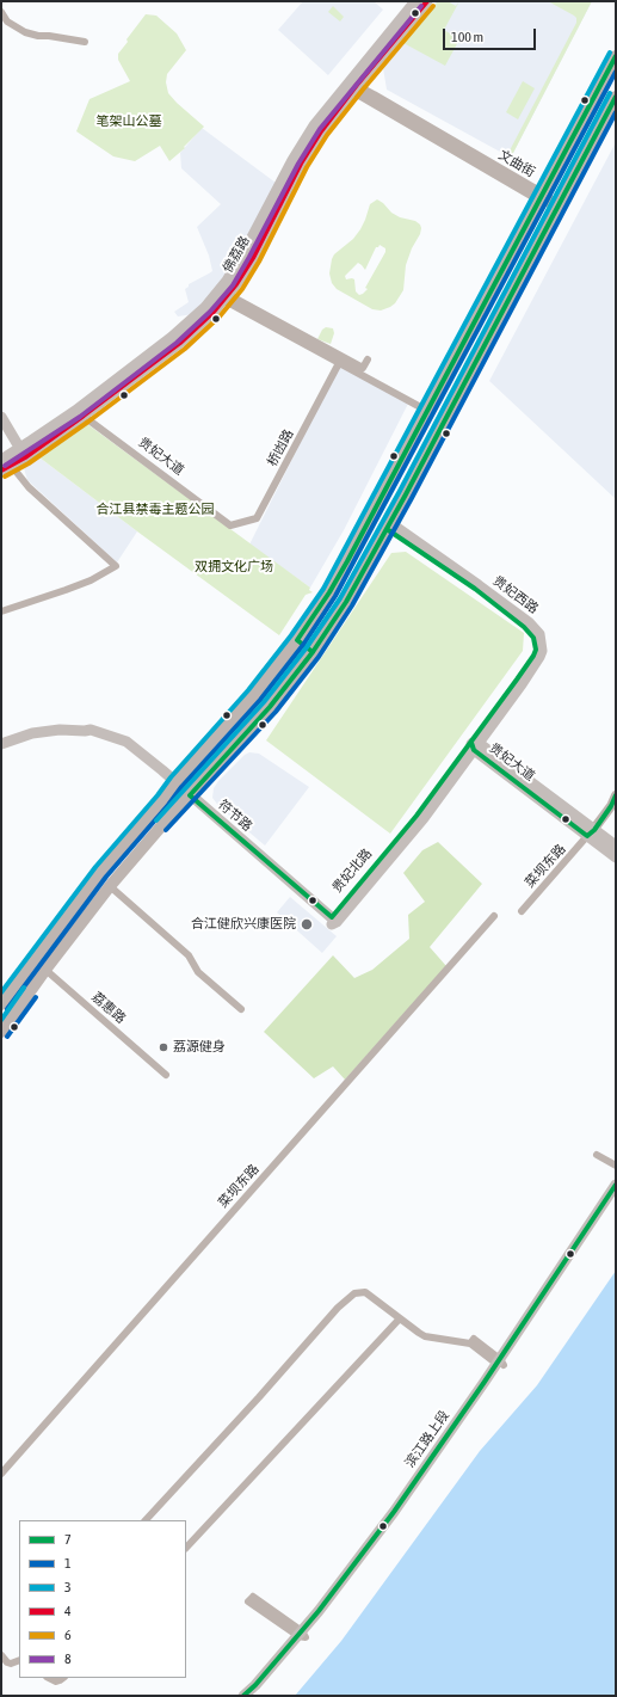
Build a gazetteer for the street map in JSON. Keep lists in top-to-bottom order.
{
  "streets": {
    "main road": [
      "佛荔路",
      "贵妃大道",
      "贵妃西路",
      "符节路",
      "贵妃北路",
      "滨江路上段"
    ],
    "street": [
      "文曲街",
      "桥凼路",
      "菜坝东路",
      "荔惠路"
    ]
  },
  "crossings": [
    ["文曲街", "佛荔路"],
    ["佛荔路", "贵妃大道"],
    ["桥凼路", "贵妃大道"],
    ["贵妃大道", "贵妃西路"],
    ["贵妃大道", "菜坝东路"],
    ["贵妃大道", "贵妃北路"],
    ["贵妃西路", "贵妃北路"],
    ["符节路", "贵妃北路"]
  ],
  "parks": ["笔架山公墓", "合江县禁毒主题公园", "双拥文化广场"],
  "places": ["合江健欣兴康医院", "荔源健身"],
  "lines": [
    "transit line 4",
    "transit line 6",
    "transit line 8",
    "transit line 3",
    "transit line 7",
    "transit line 1"
  ],
  "legend": [
    "7",
    "1",
    "3",
    "4",
    "6",
    "8"
  ],
  "scale_bar": "100 m"
}
